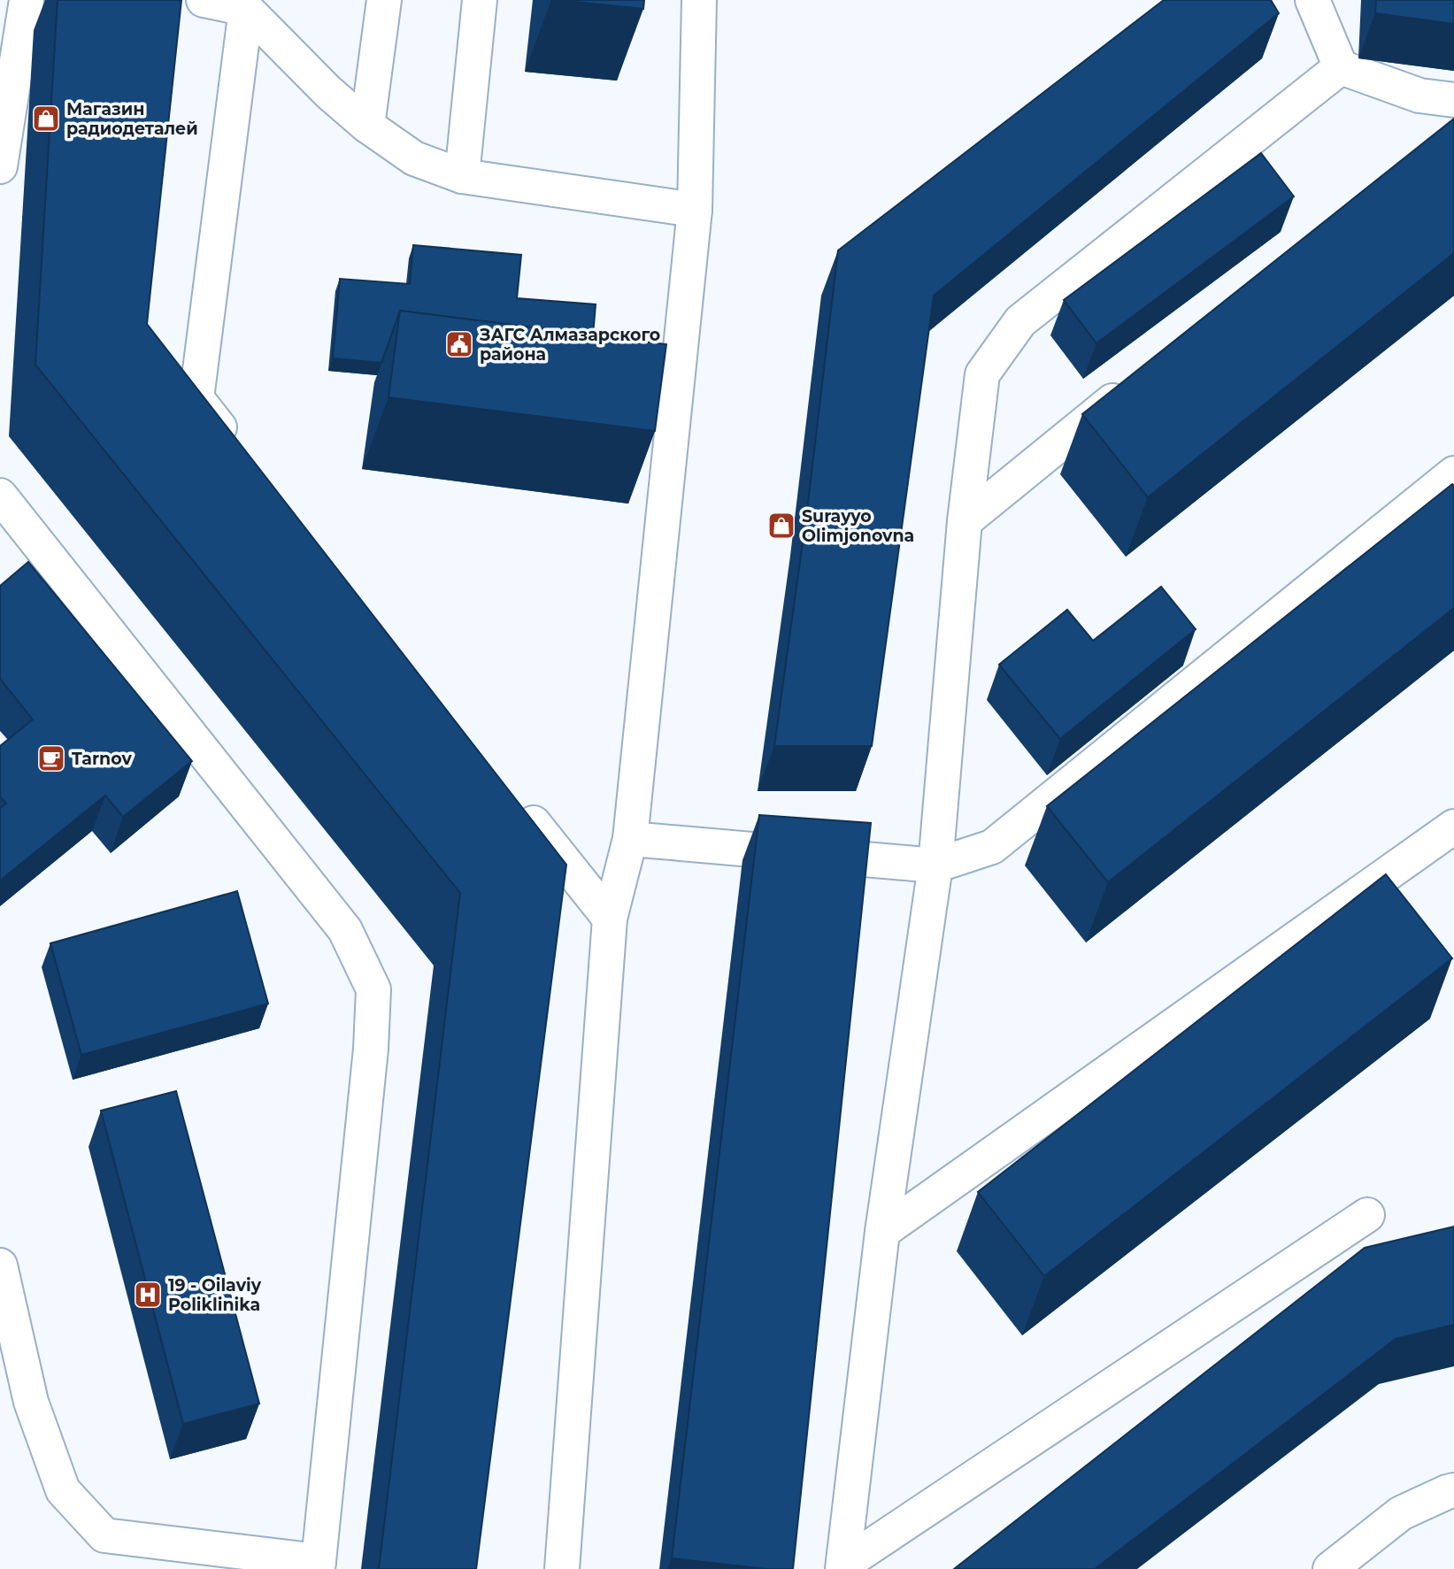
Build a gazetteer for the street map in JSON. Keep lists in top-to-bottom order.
{
  "places": {
    "shop": ["Магазин радиодеталей", "Surayyo Olimjonovna"],
    "public building": ["ЗАГС Алмазарского района"],
    "cafe": ["Tarnov"],
    "hospital": ["19 - Oilaviy Poliklinika"]
  }
}
